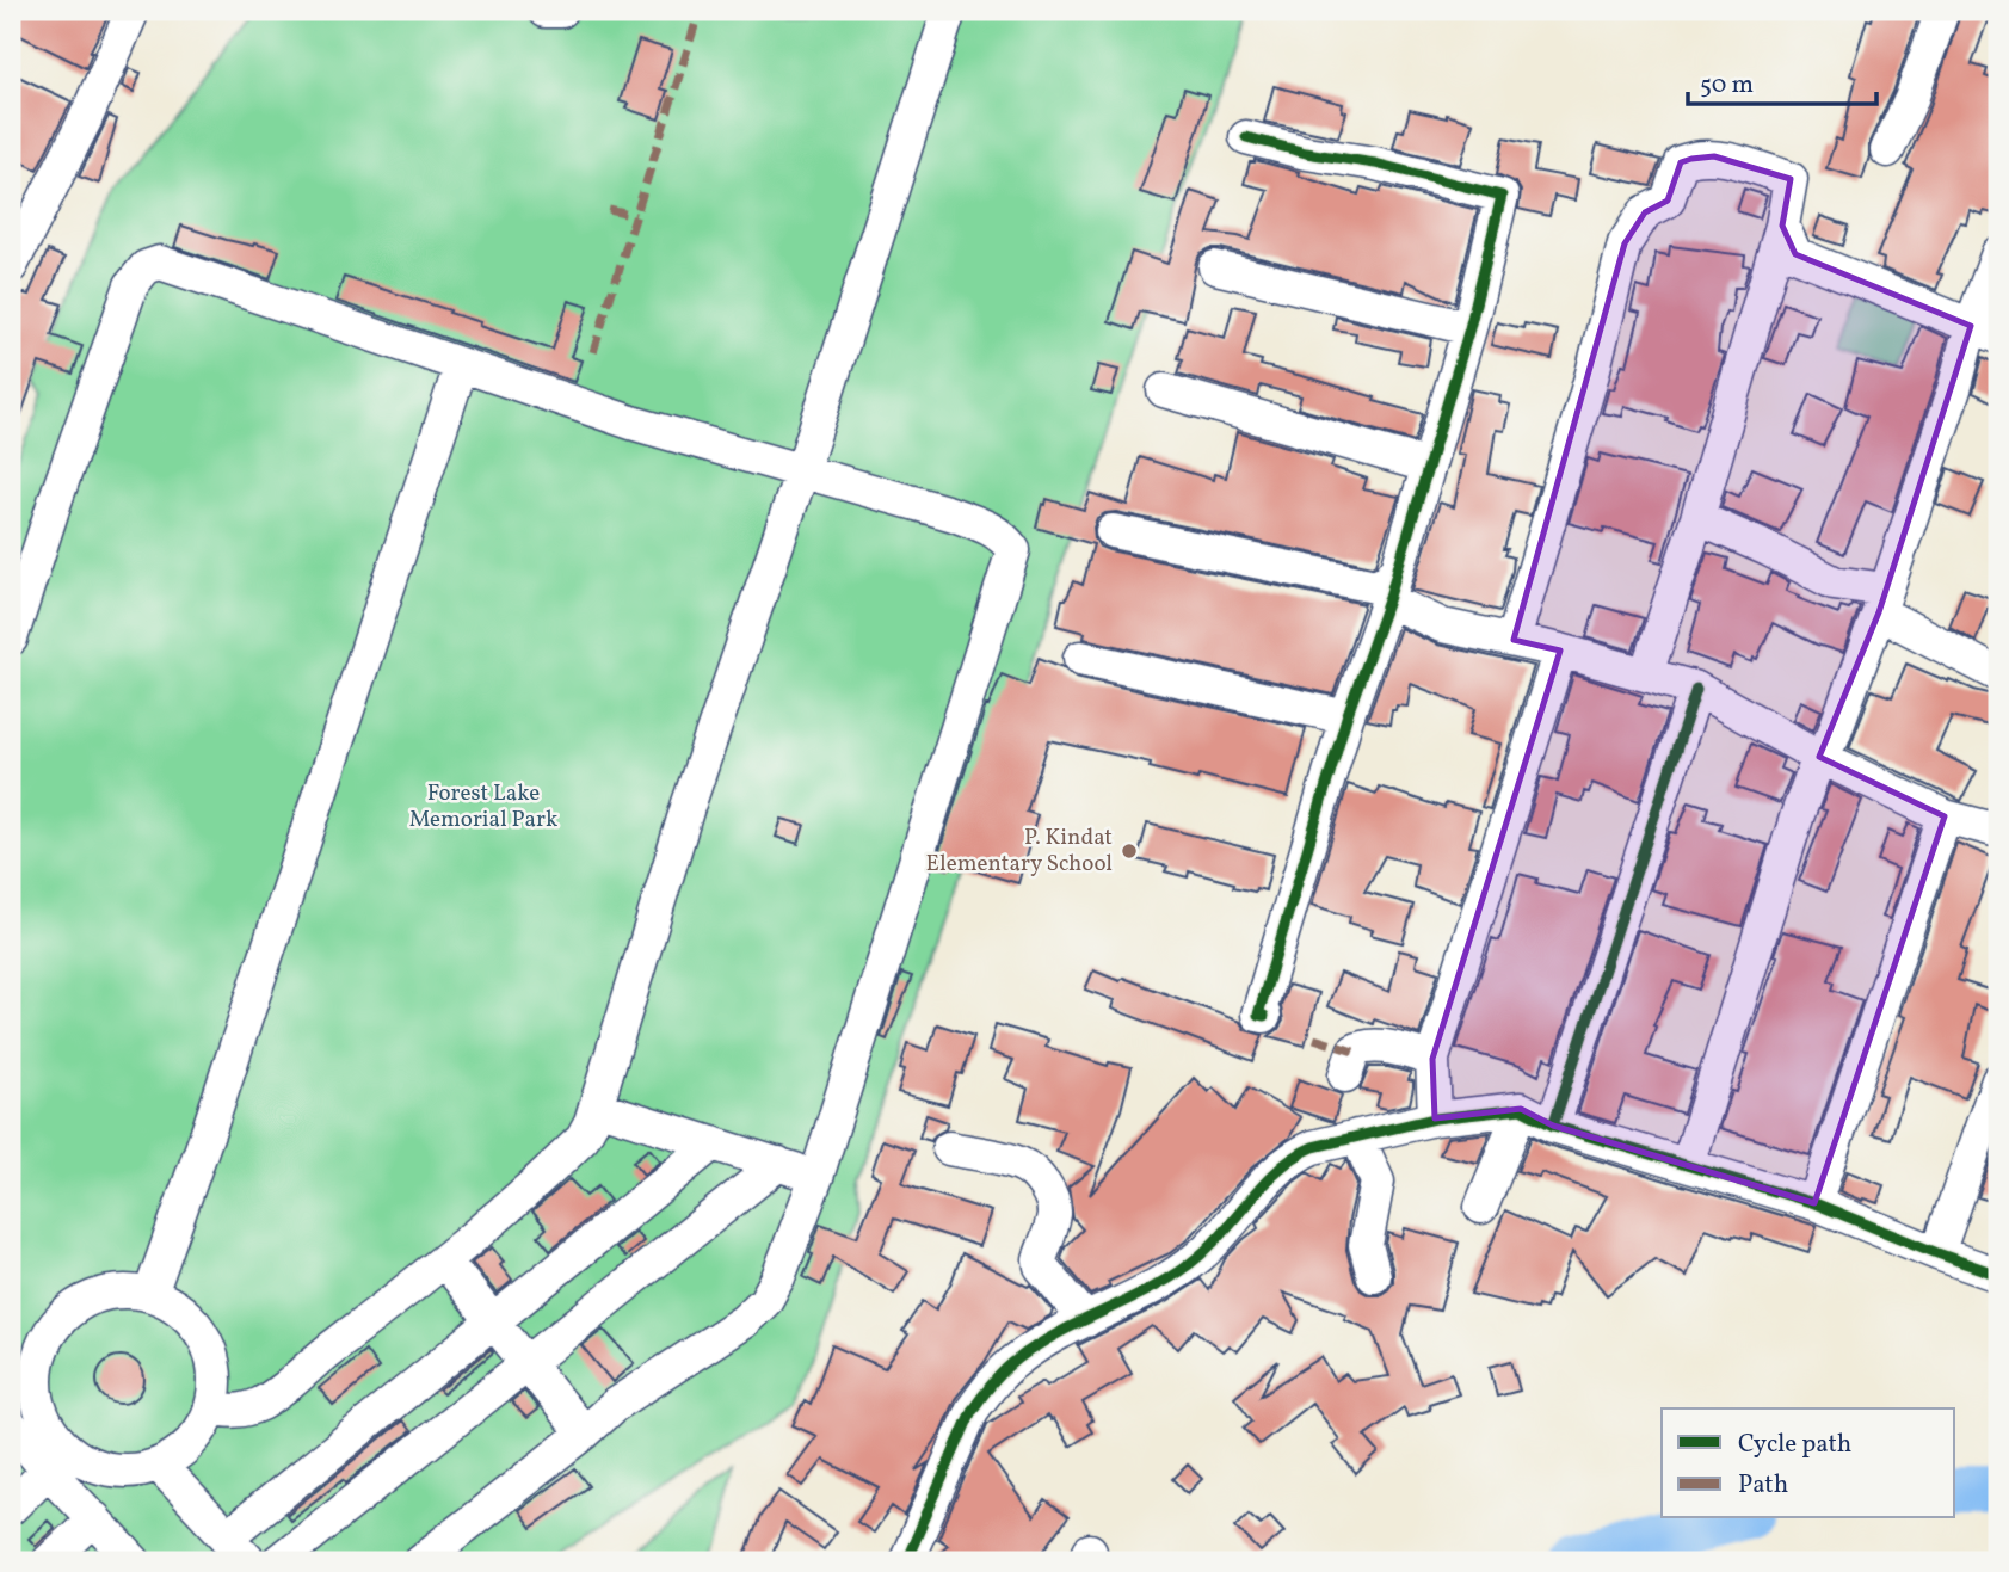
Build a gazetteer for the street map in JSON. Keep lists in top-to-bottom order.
{
  "parks": ["Forest Lake Memorial Park"],
  "places": ["P. Kindat Elementary School"],
  "legend": ["Cycle path", "Path"],
  "scale_bar": "50 m"
}
